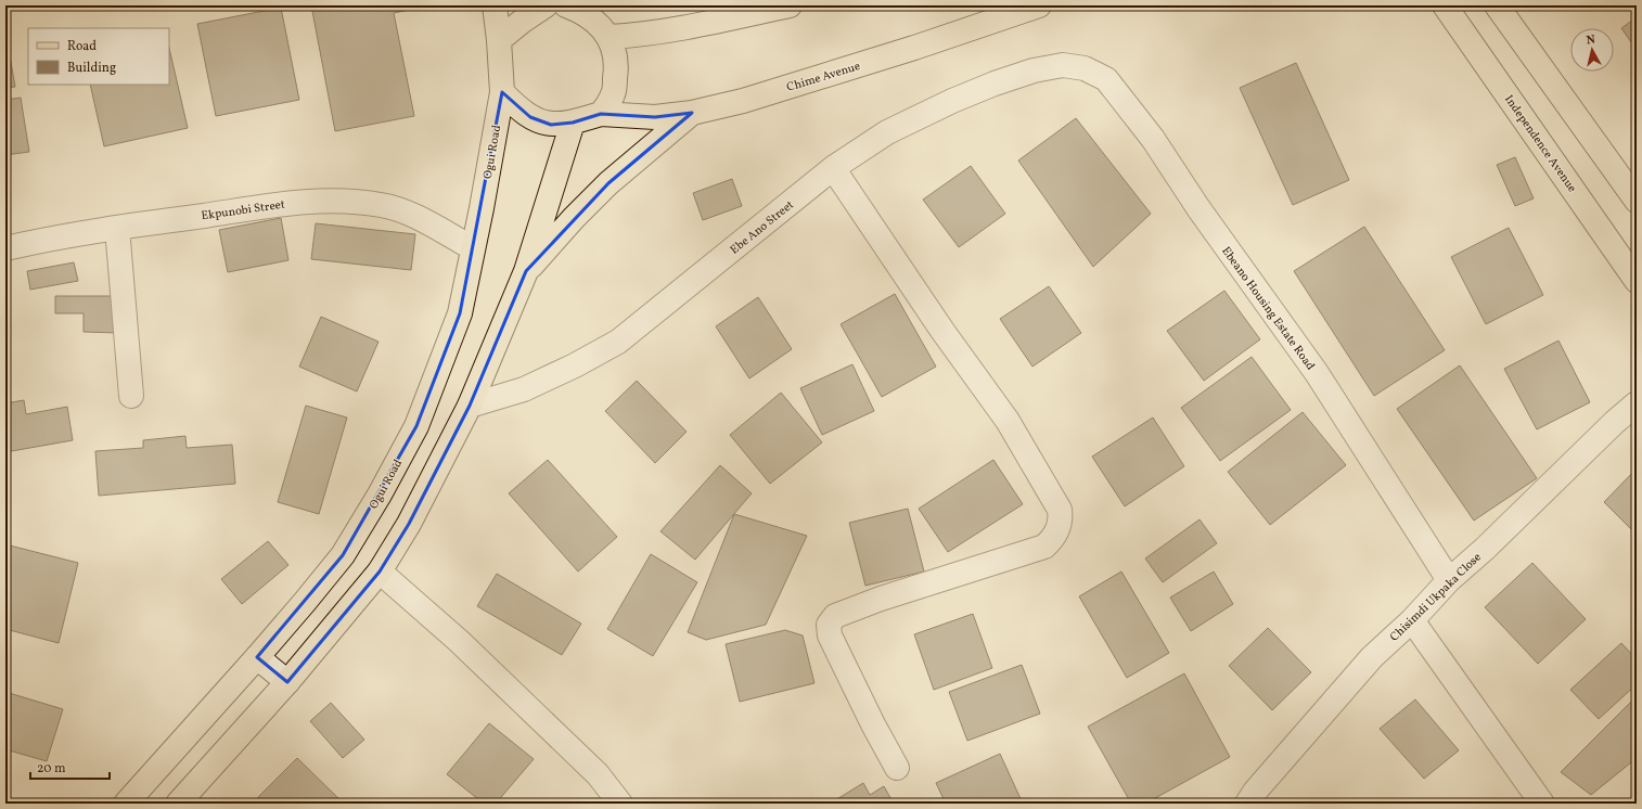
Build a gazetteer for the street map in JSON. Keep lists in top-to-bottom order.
{
  "streets": {
    "main road": ["Chime Avenue", "Independence Avenue", "Ogui Road"],
    "street": [
      "Ekpunobi Street",
      "Ebe Ano Street",
      "Ebeano Housing Estate Road",
      "Chisimdi Ukpaka Close"
    ]
  },
  "crossings": [
    ["Chime Avenue", "Ogui Road"],
    ["Ogui Road", "Ekpunobi Street"],
    ["Ebe Ano Street", "Ebeano Housing Estate Road"],
    ["Ebeano Housing Estate Road", "Chisimdi Ukpaka Close"]
  ],
  "legend": ["Road", "Building"],
  "scale_bar": "20 m",
  "north": "top"
}
